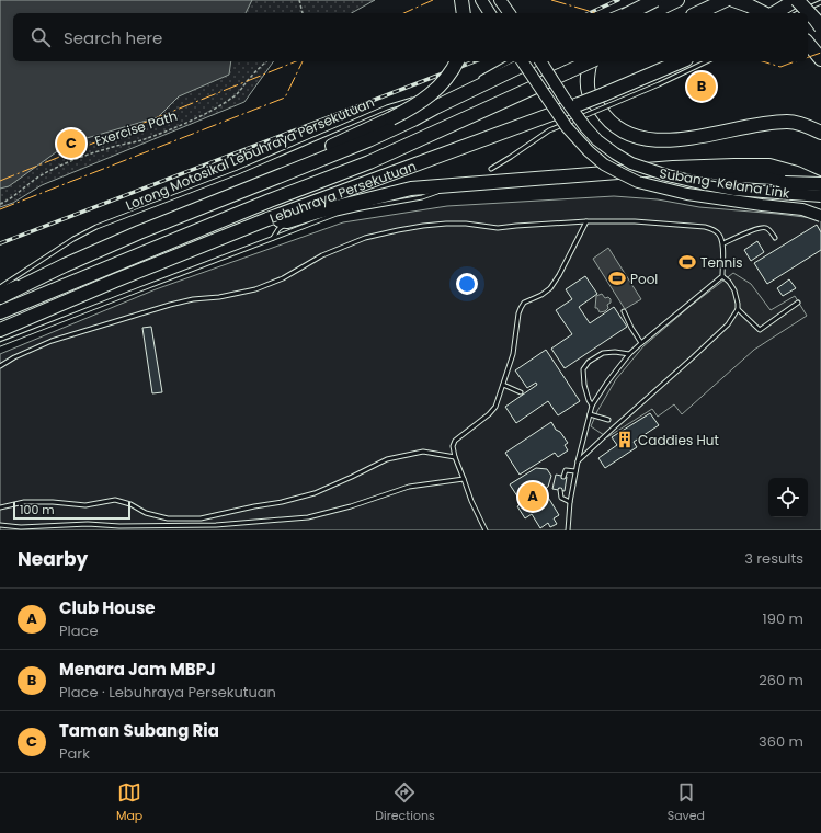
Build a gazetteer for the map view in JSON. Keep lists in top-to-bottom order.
{
  "streets": {
    "highway": ["Lebuhraya Persekutuan"],
    "main road": ["Subang-Kelana Link"],
    "lane": ["Lorong Motosikal Lebuhraya Persekutuan"],
    "path": ["Exercise Path"]
  },
  "places": {
    "sports": ["Tennis", "Pool"],
    "building": ["Caddies Hut"]
  },
  "scale_bar": "100 m",
  "page": {
    "search": "Search here",
    "pins": ["B", "C", "A"],
    "scale": "100 m",
    "heading": ["Nearby", "3 results"],
    "list": [
      {
        "mark": "A",
        "name": "Club House",
        "note": "Place",
        "value": "190 m"
      },
      {
        "mark": "B",
        "name": "Menara Jam MBPJ",
        "note": "Place · Lebuhraya Persekutuan",
        "value": "260 m"
      },
      {
        "mark": "C",
        "name": "Taman Subang Ria",
        "note": "Park",
        "value": "360 m"
      }
    ],
    "nav": ["Map", "Directions", "Saved"]
  }
}
